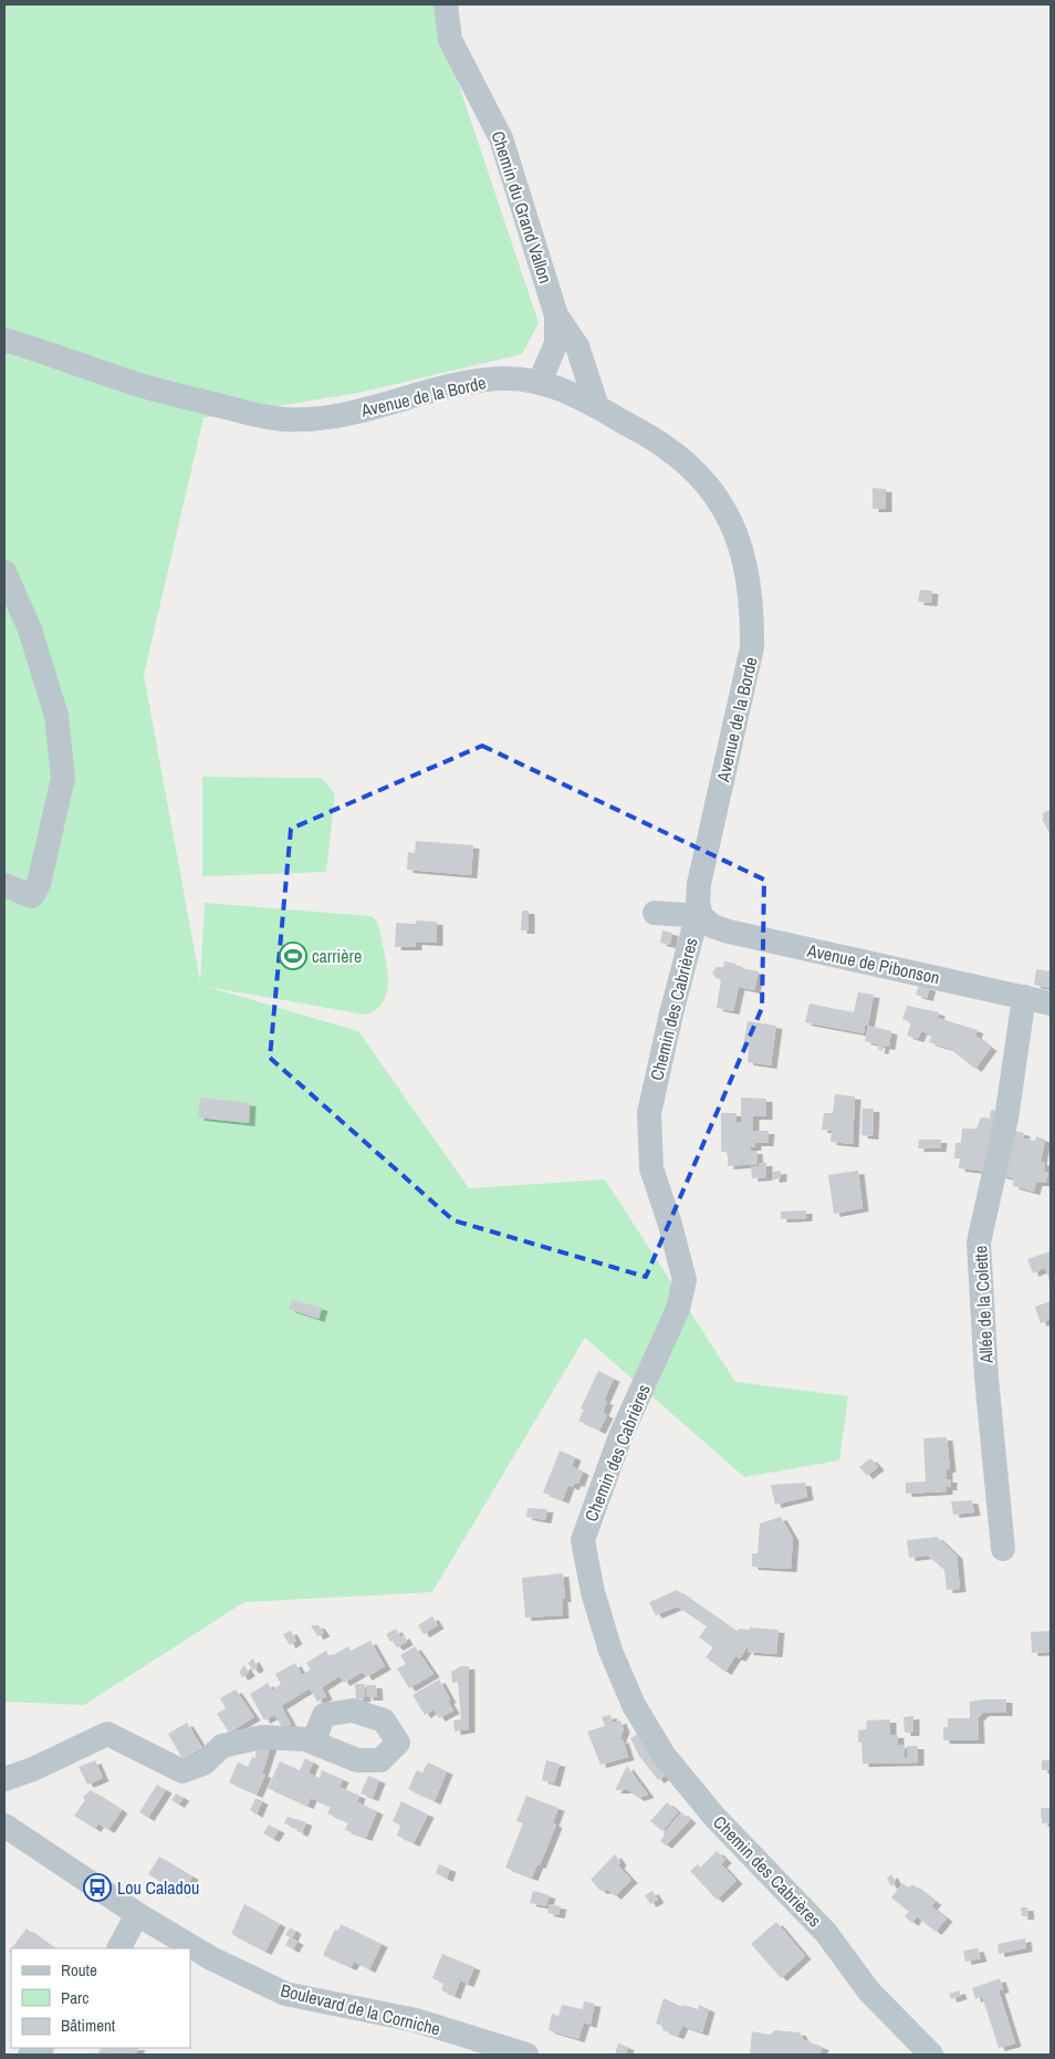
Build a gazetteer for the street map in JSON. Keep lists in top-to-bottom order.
{
  "streets": {
    "street": [
      "Chemin du Grand Vallon",
      "Avenue de la Borde",
      "Avenue de Pibonson",
      "Chemin des Cabrières",
      "Allée de la Colette",
      "Boulevard de la Corniche"
    ]
  },
  "crossings": [
    ["Chemin du Grand Vallon", "Avenue de la Borde"],
    ["Avenue de la Borde", "Avenue de Pibonson"],
    ["Avenue de la Borde", "Chemin des Cabrières"],
    ["Avenue de Pibonson", "Chemin des Cabrières"],
    ["Avenue de Pibonson", "Allée de la Colette"]
  ],
  "places": {
    "sports": ["carrière"],
    "bus stop": ["Lou Caladou"]
  },
  "legend": ["Route", "Parc", "Bâtiment"]
}
